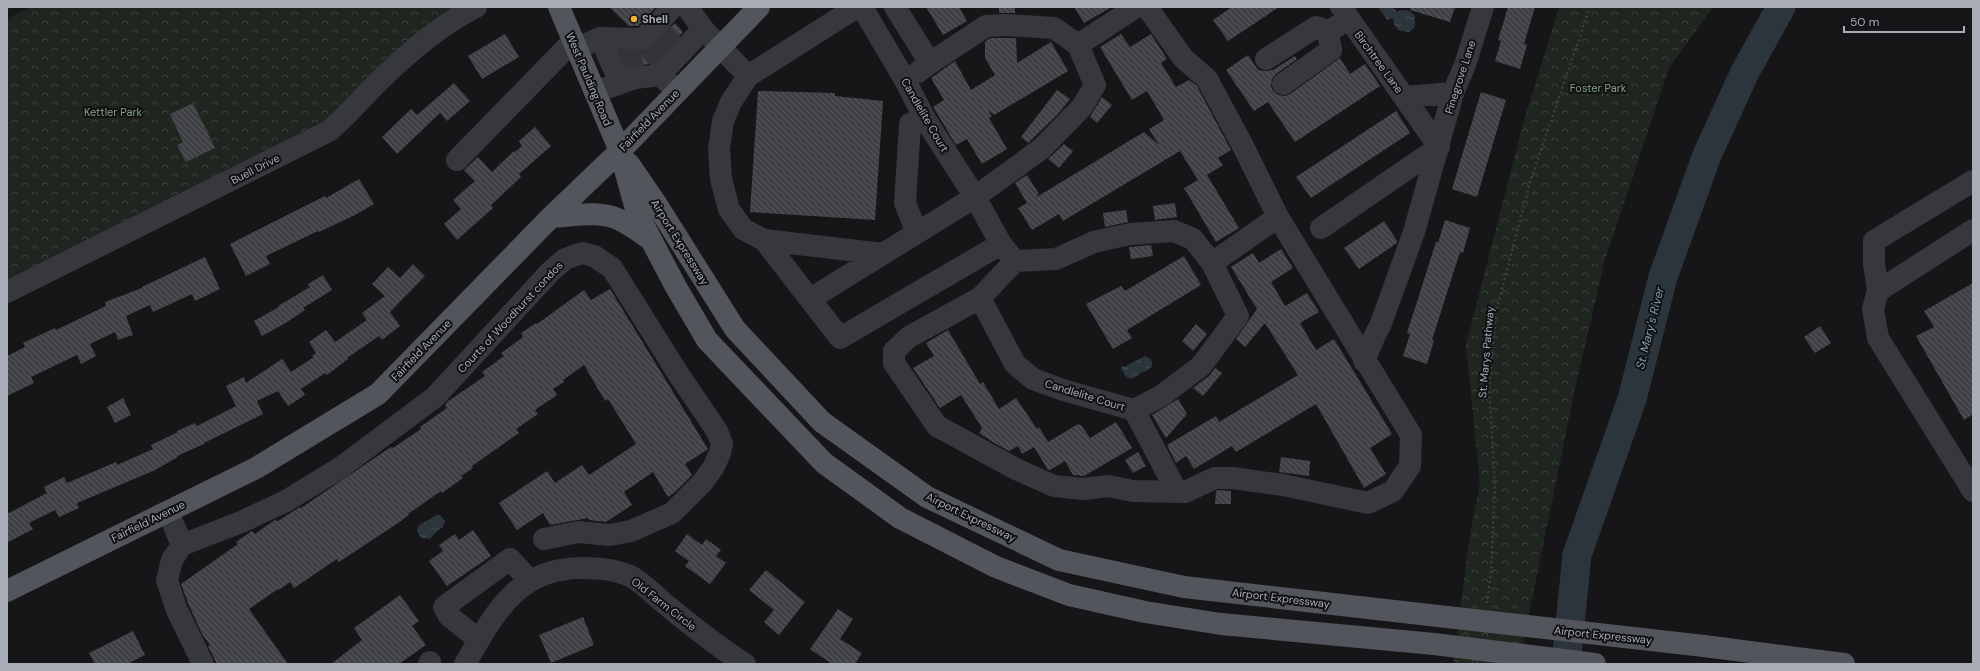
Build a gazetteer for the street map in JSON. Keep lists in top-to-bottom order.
{
  "streets": {
    "main road": ["West Paulding Road", "Fairfield Avenue", "Airport Expressway"],
    "street": [
      "Birchtree Lane",
      "Pinegrove Lane",
      "Candlelite Court",
      "Buell Drive",
      "Courts of Woodhurst condos",
      "Old Farm Circle"
    ],
    "path": ["St. Marys Pathway"]
  },
  "crossings": [
    ["Birchtree Lane", "Pinegrove Lane"],
    ["West Paulding Road", "Fairfield Avenue"],
    ["West Paulding Road", "Airport Expressway"],
    ["Fairfield Avenue", "Airport Expressway"]
  ],
  "water": ["St. Mary's River"],
  "parks": ["Foster Park", "Kettler Park"],
  "places": ["Shell"],
  "scale_bar": "50 m"
}
